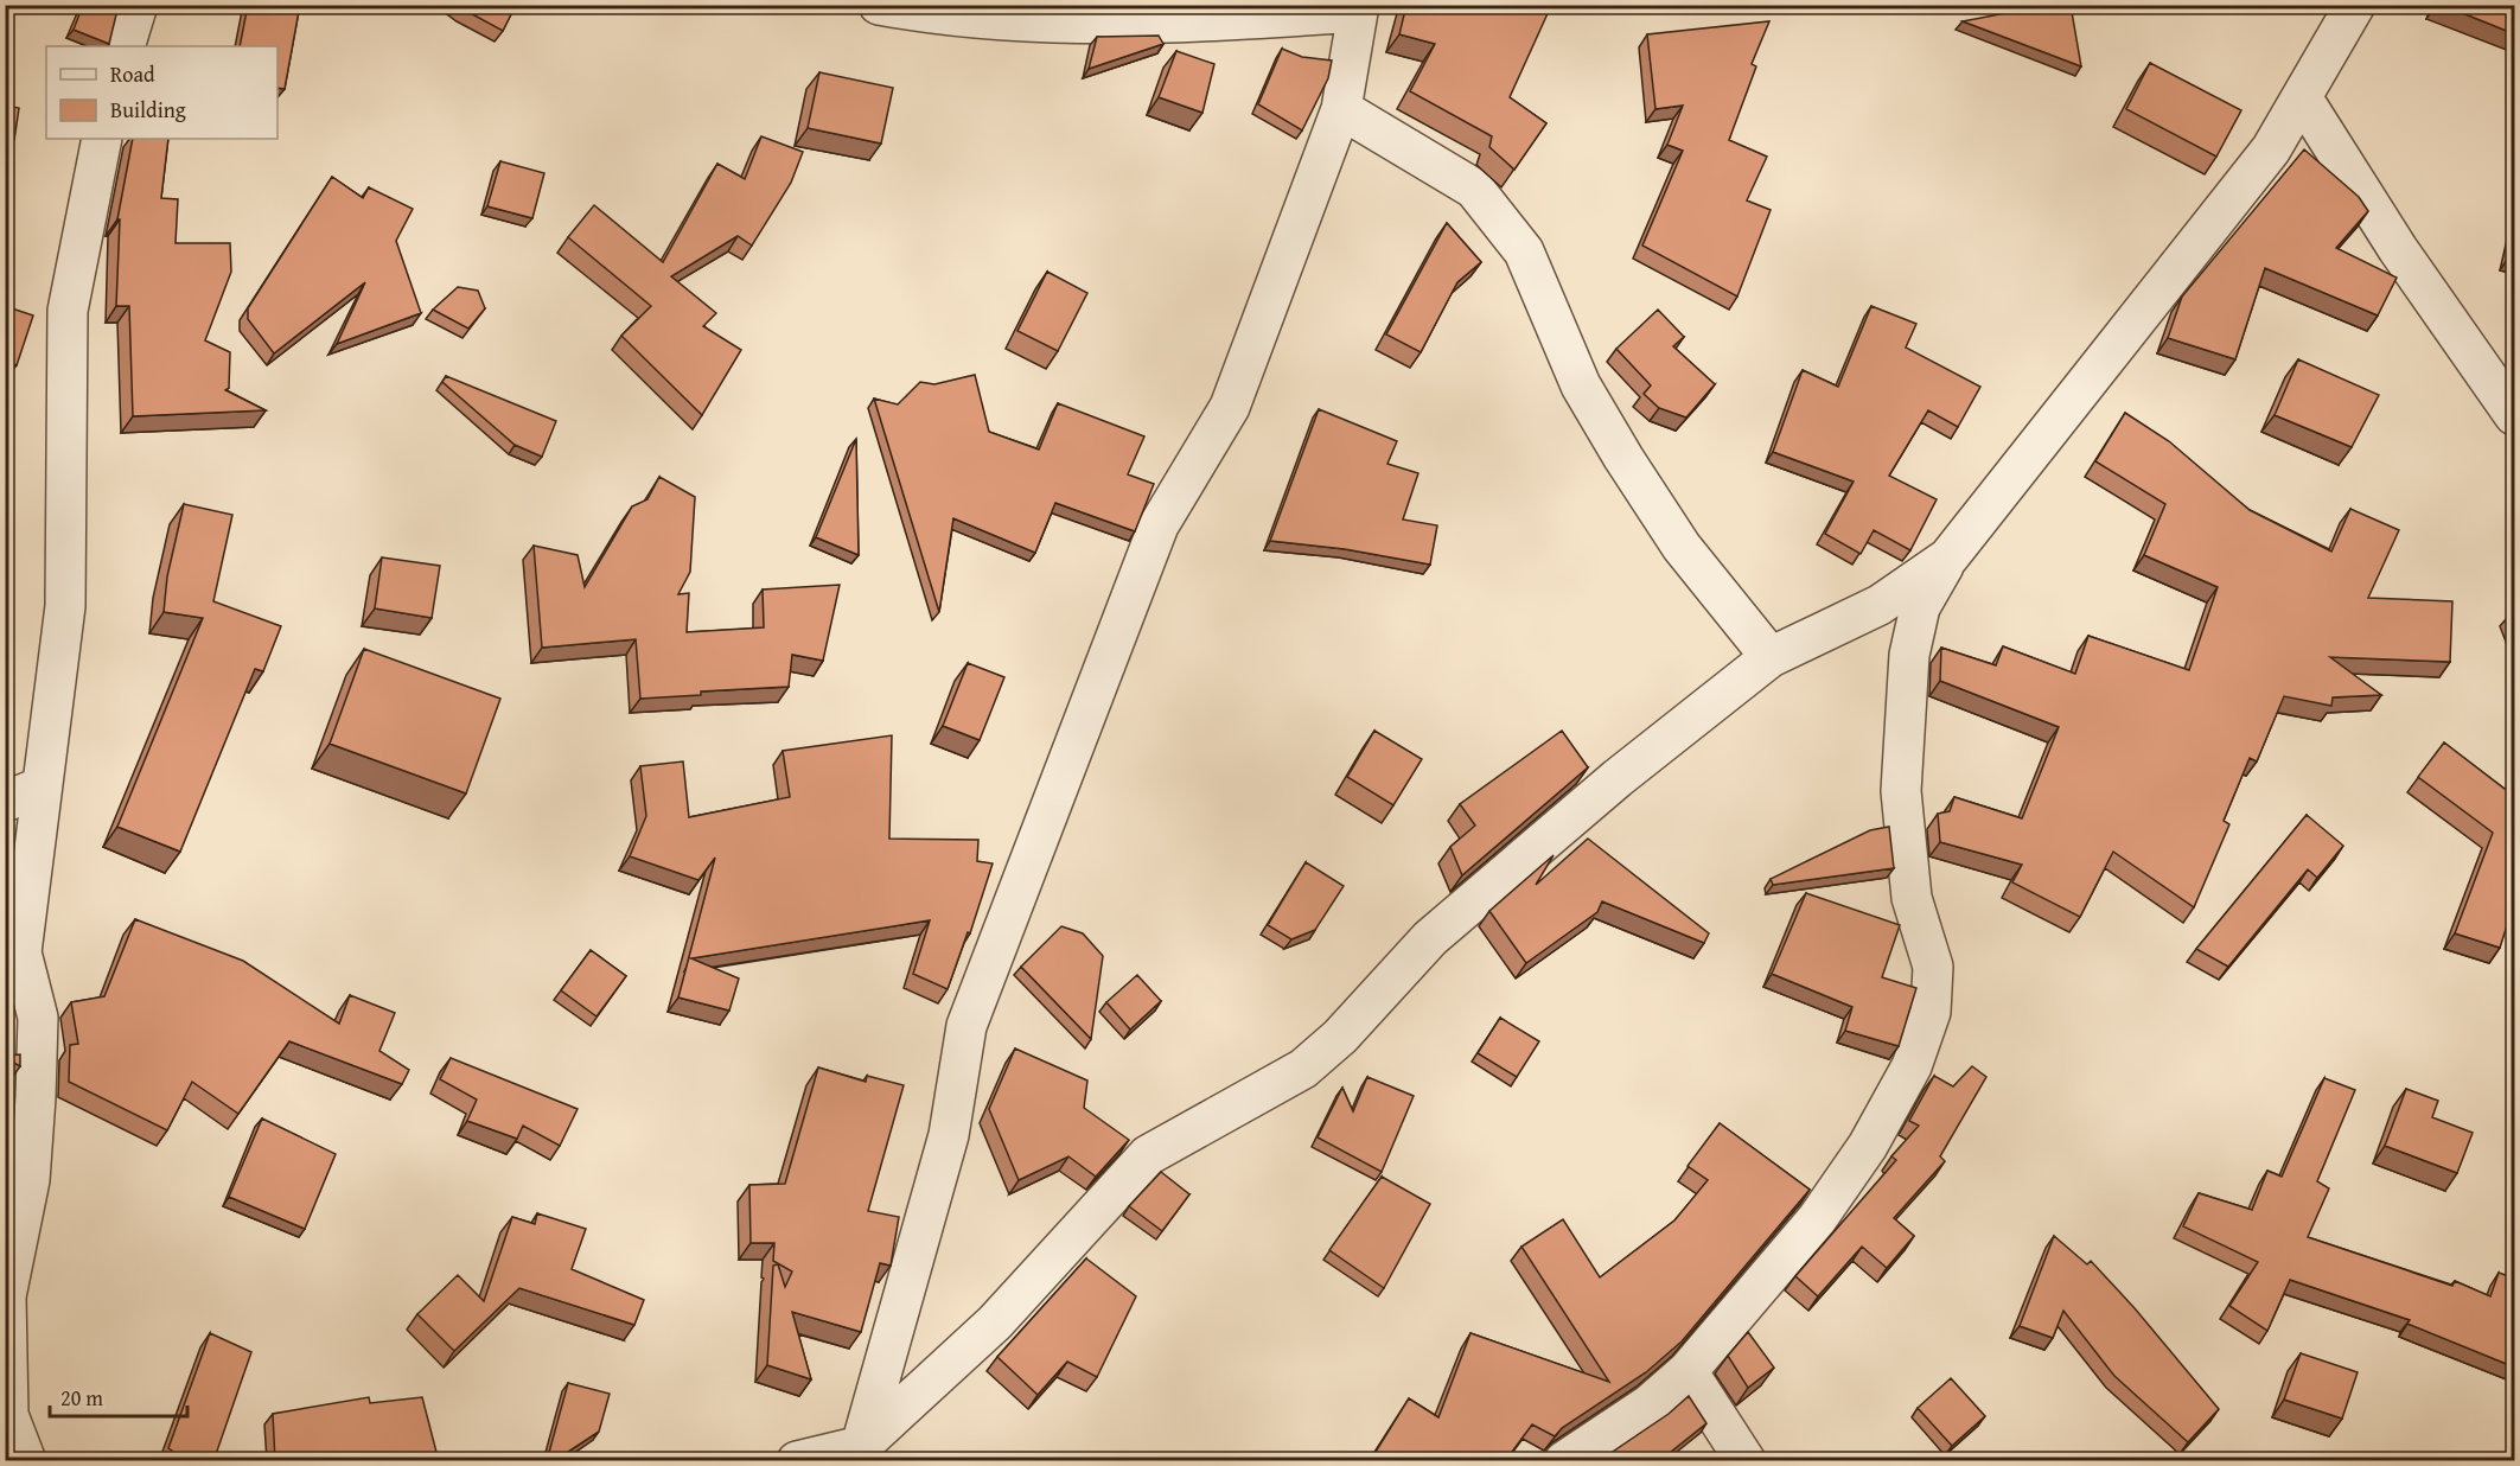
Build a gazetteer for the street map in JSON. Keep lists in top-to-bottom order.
{
  "legend": ["Road", "Building"],
  "scale_bar": "20 m"
}
